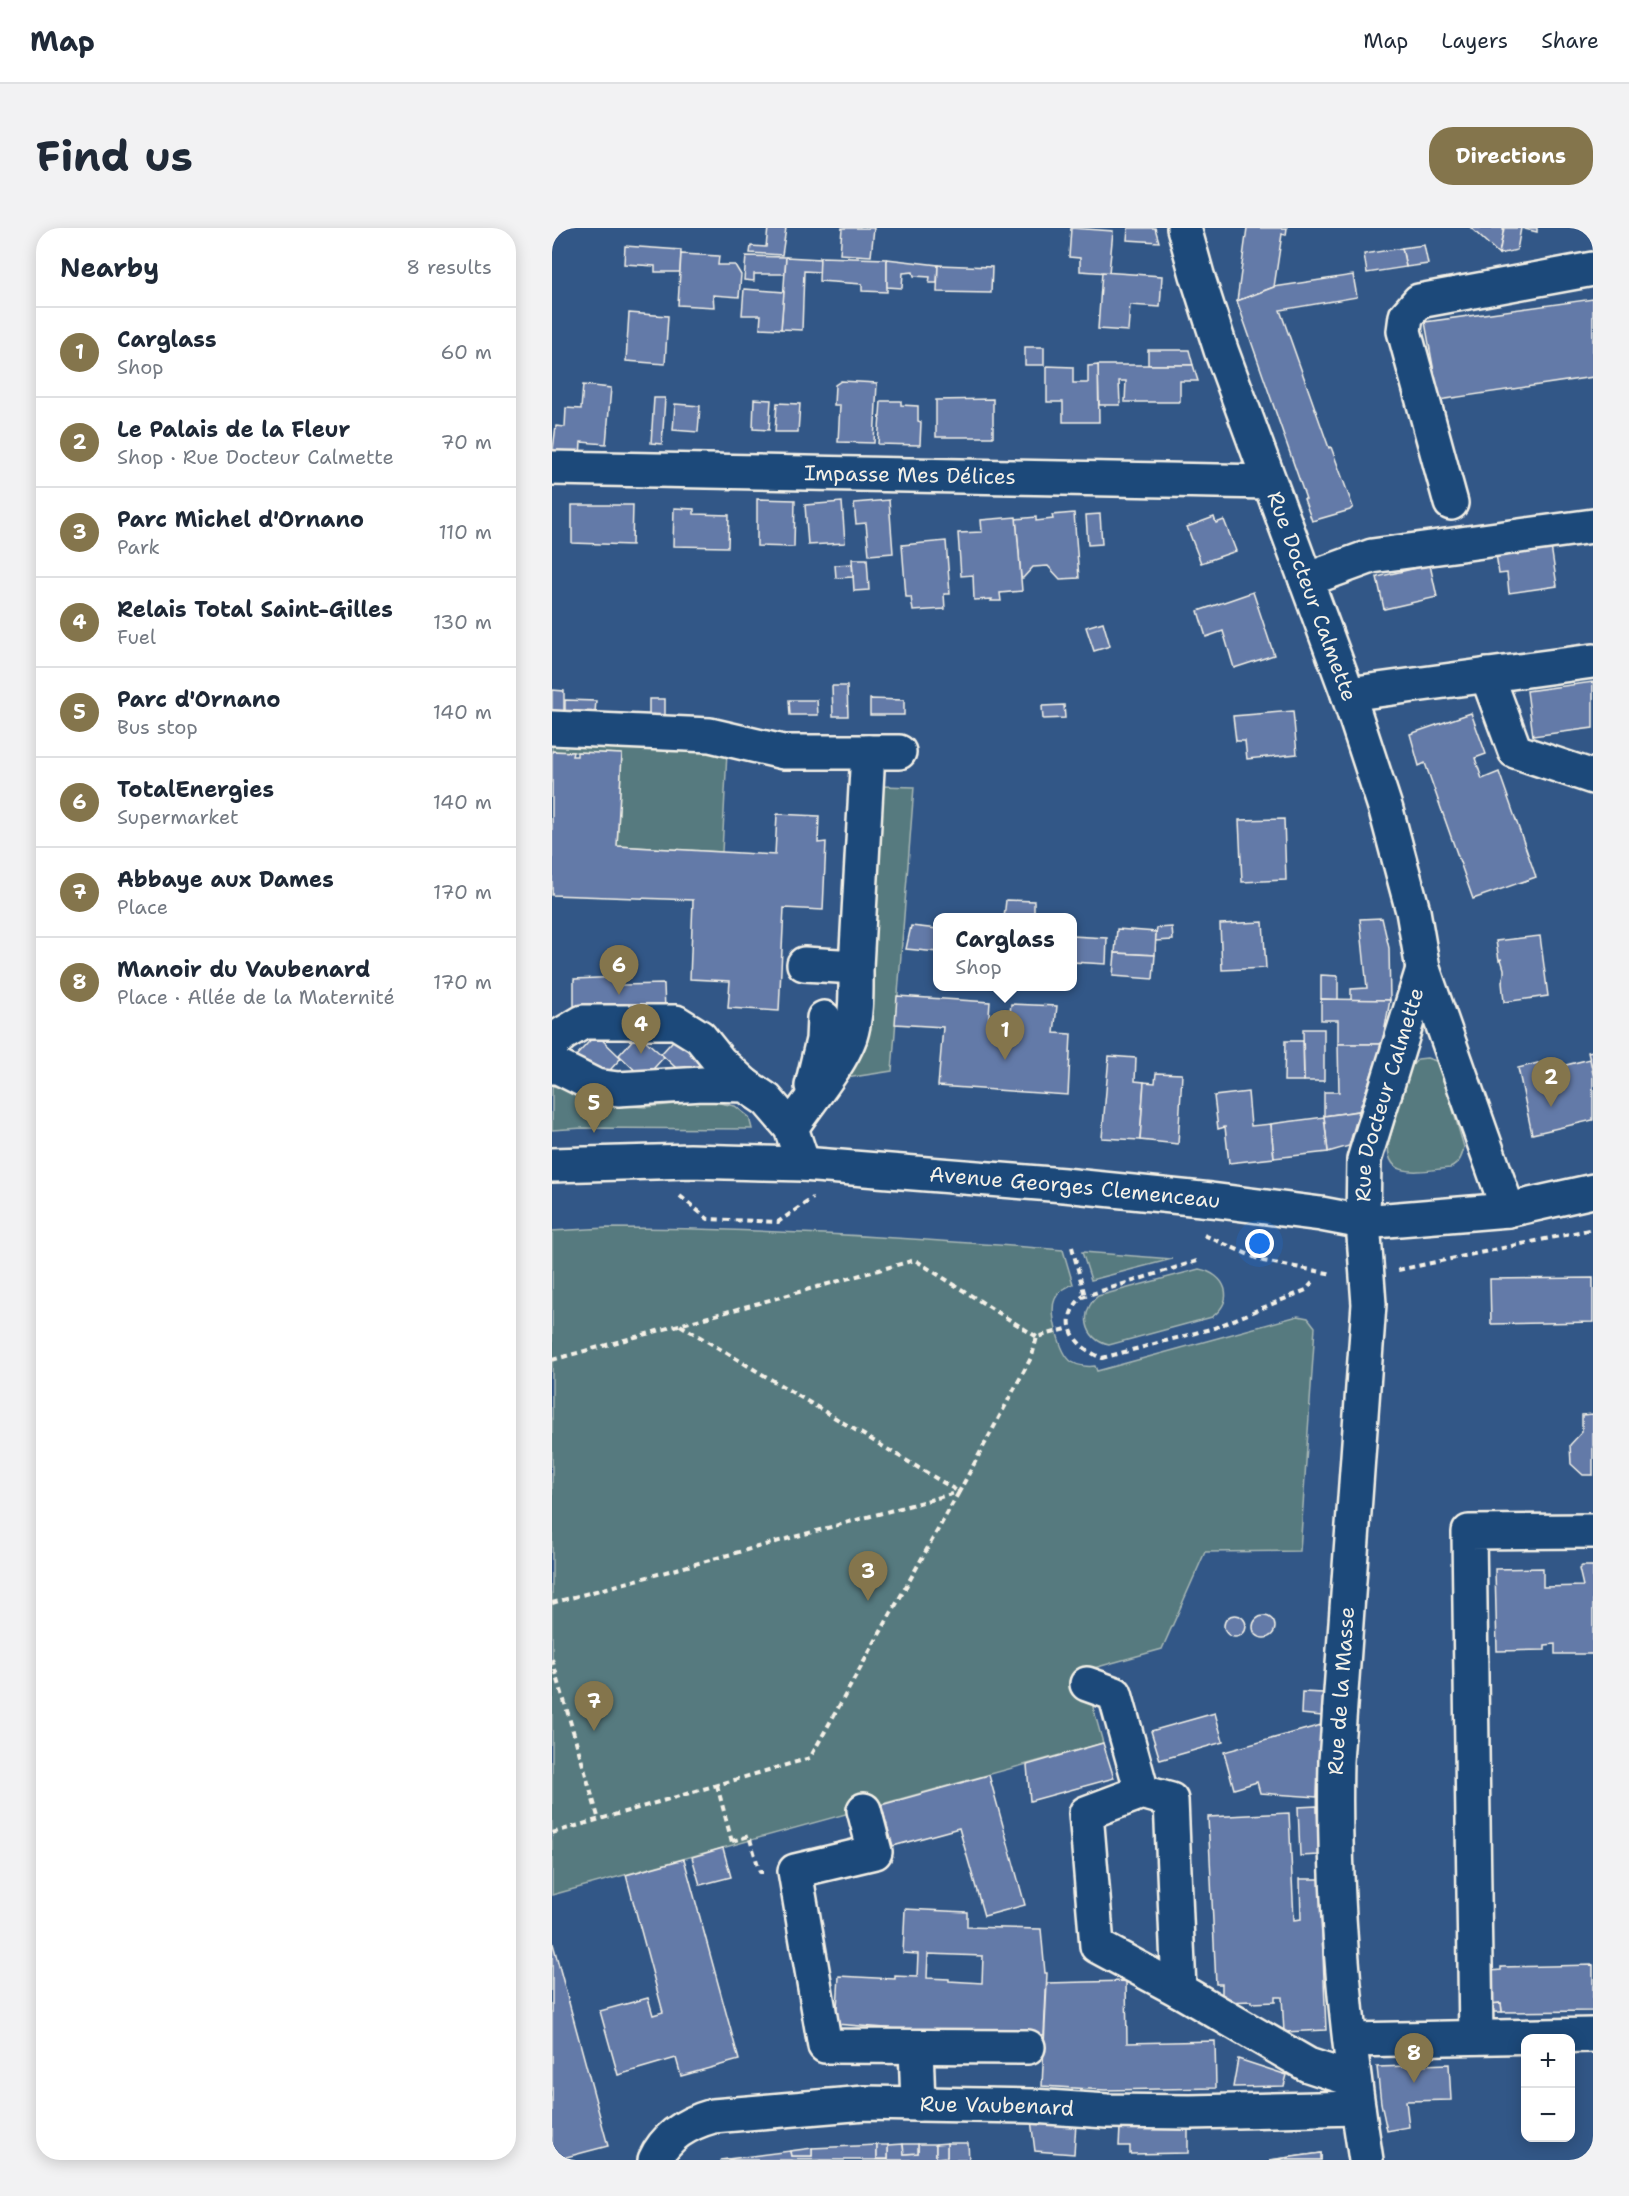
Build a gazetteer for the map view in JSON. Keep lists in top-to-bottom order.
{
  "streets": {
    "street": [
      "Impasse Mes Délices",
      "Rue Docteur Calmette",
      "Avenue Georges Clemenceau",
      "Rue de la Masse",
      "Rue Vaubenard"
    ]
  },
  "crossings": [
    ["Impasse Mes Délices", "Rue Docteur Calmette"],
    ["Rue Docteur Calmette", "Avenue Georges Clemenceau"],
    ["Rue Docteur Calmette", "Rue de la Masse"],
    ["Avenue Georges Clemenceau", "Rue de la Masse"],
    ["Rue de la Masse", "Rue Vaubenard"]
  ],
  "page": {
    "header": "Map",
    "nav": ["Map", "Layers", "Share"],
    "buttons": "Directions",
    "title": "Find us",
    "heading": ["Nearby", "8 results"],
    "list": [
      {
        "mark": "1",
        "name": "Carglass",
        "note": "Shop",
        "value": "60 m"
      },
      {
        "mark": "2",
        "name": "Le Palais de la Fleur",
        "note": "Shop · Rue Docteur Calmette",
        "value": "70 m"
      },
      {
        "mark": "3",
        "name": "Parc Michel d'Ornano",
        "note": "Park",
        "value": "110 m"
      },
      {
        "mark": "4",
        "name": "Relais Total Saint-Gilles",
        "note": "Fuel",
        "value": "130 m"
      },
      {
        "mark": "5",
        "name": "Parc d'Ornano",
        "note": "Bus stop",
        "value": "140 m"
      },
      {
        "mark": "6",
        "name": "TotalEnergies",
        "note": "Supermarket",
        "value": "140 m"
      },
      {
        "mark": "7",
        "name": "Abbaye aux Dames",
        "note": "Place",
        "value": "170 m"
      },
      {
        "mark": "8",
        "name": "Manoir du Vaubenard",
        "note": "Place · Allée de la Maternité",
        "value": "170 m"
      }
    ],
    "popup": ["Carglass", "Shop"],
    "pins": [
      "6",
      "4",
      "1",
      "2",
      "5",
      "3",
      "7",
      "8"
    ],
    "map_buttons": ["+", "−"]
  }
}
